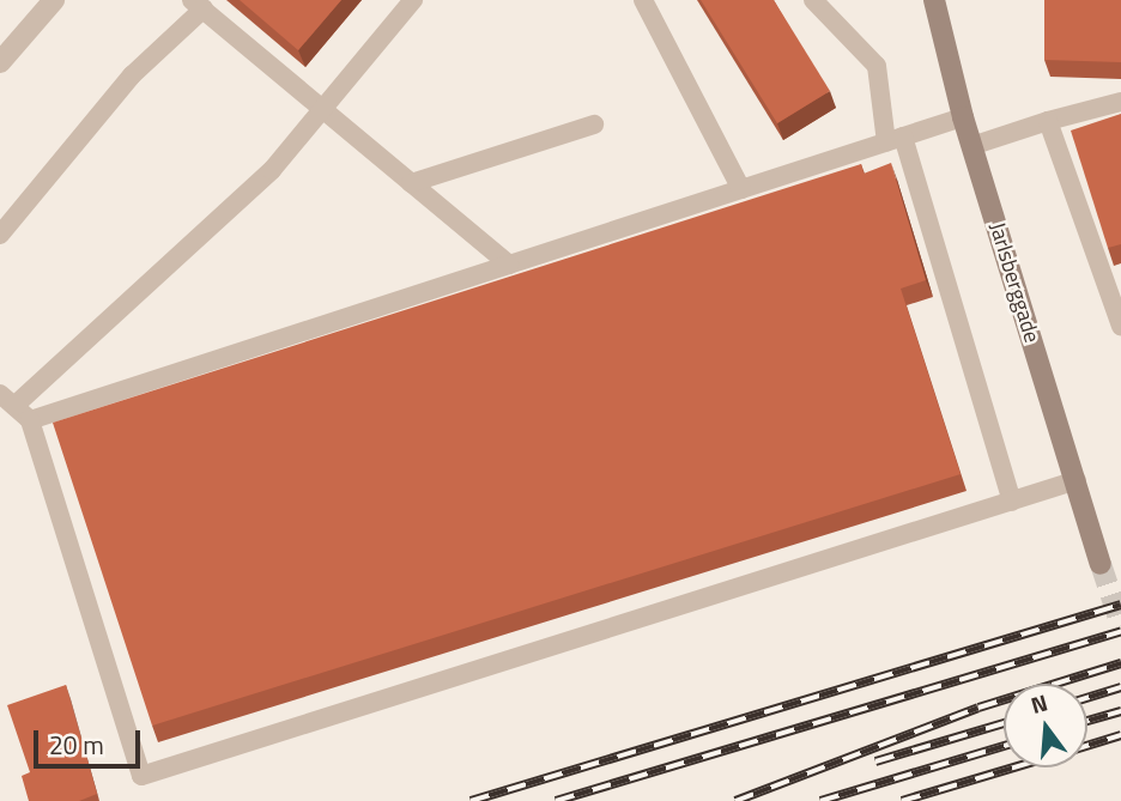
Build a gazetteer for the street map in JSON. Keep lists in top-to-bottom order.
{
  "streets": {
    "street": ["Jarlsberggade"]
  },
  "scale_bar": "20 m",
  "north": "top"
}
